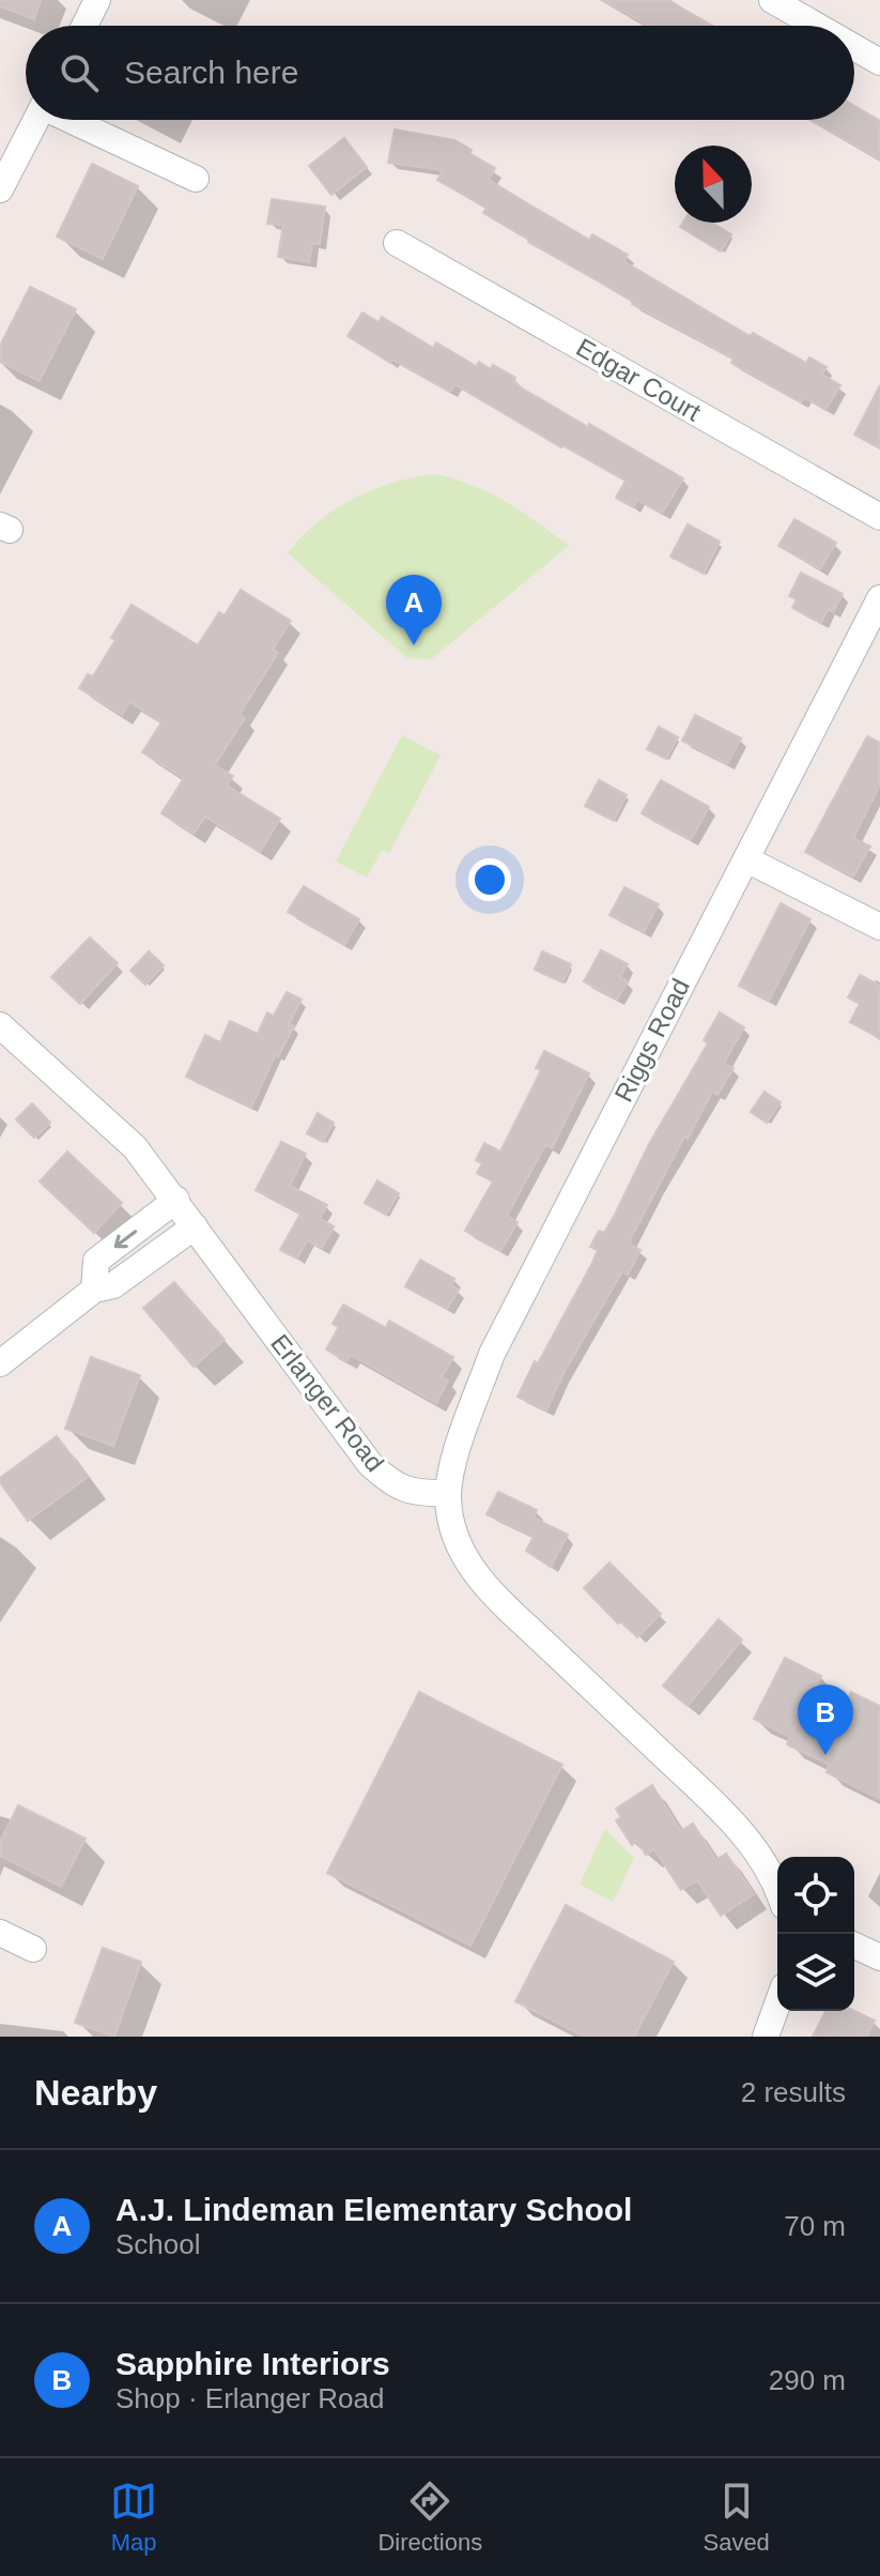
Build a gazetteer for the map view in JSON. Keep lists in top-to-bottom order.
{
  "streets": {
    "street": ["Edgar Court", "Riggs Road", "Erlanger Road"]
  },
  "crossings": [
    ["Riggs Road", "Erlanger Road"]
  ],
  "north": "top",
  "page": {
    "search": "Search here",
    "pins": ["A", "B"],
    "heading": ["Nearby", "2 results"],
    "list": [
      {
        "mark": "A",
        "name": "A.J. Lindeman Elementary School",
        "note": "School",
        "value": "70 m"
      },
      {
        "mark": "B",
        "name": "Sapphire Interiors",
        "note": "Shop · Erlanger Road",
        "value": "290 m"
      }
    ],
    "nav": ["Map", "Directions", "Saved"]
  }
}
